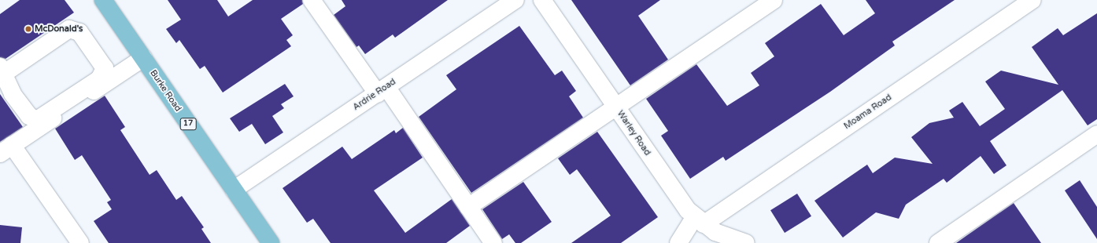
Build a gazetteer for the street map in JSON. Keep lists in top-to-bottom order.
{
  "streets": {
    "main road": ["Burke Road", "17"],
    "street": ["Ardrie Road", "Moama Road", "Warley Road"]
  },
  "crossings": [
    ["Burke Road", "Ardrie Road"],
    ["Moama Road", "Warley Road"]
  ],
  "places": ["McDonald's"]
}
